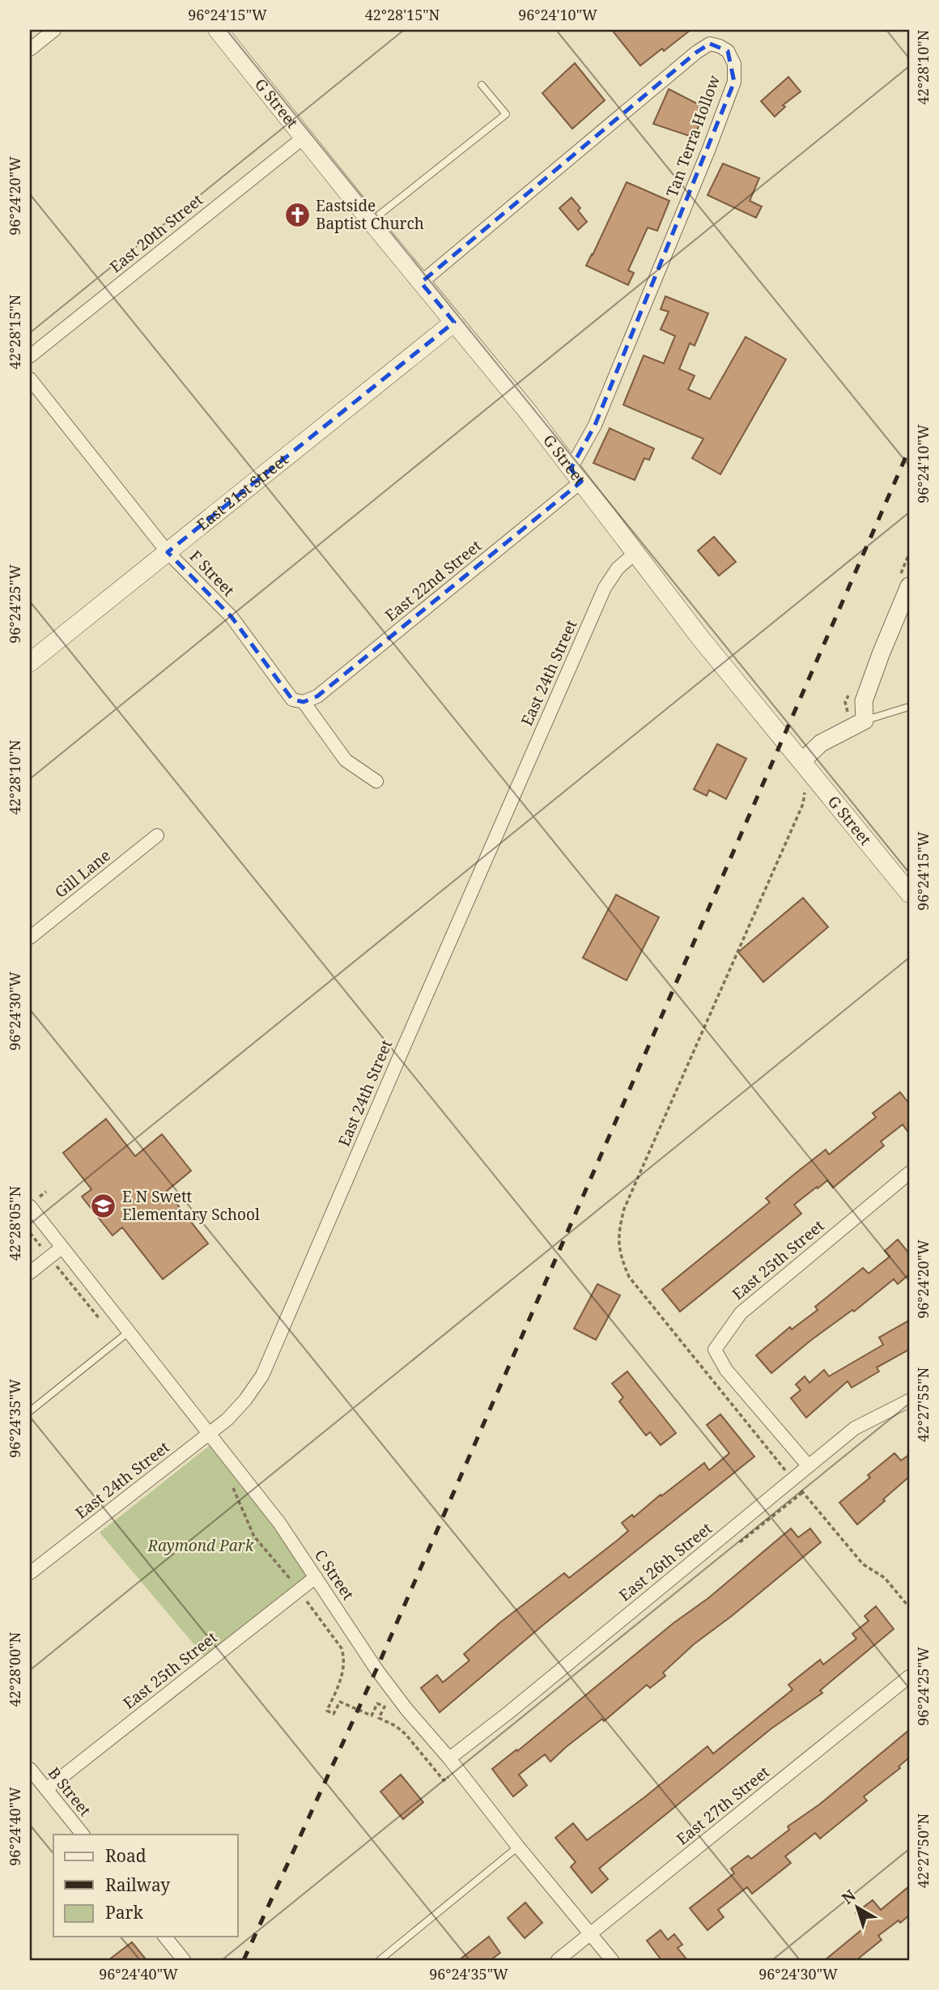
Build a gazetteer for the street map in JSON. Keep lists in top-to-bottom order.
{
  "streets": {
    "main road": ["G Street", "East 21st Street"],
    "street": [
      "Tan Terra Hollow",
      "East 20th Street",
      "F Street",
      "East 22nd Street",
      "East 24th Street",
      "Gill Lane",
      "East 25th Street",
      "East 26th Street",
      "C Street",
      "B Street",
      "East 27th Street"
    ]
  },
  "crossings": [
    ["G Street", "Tan Terra Hollow"],
    ["G Street", "East 20th Street"],
    ["G Street", "East 21st Street"],
    ["G Street", "East 22nd Street"],
    ["G Street", "East 24th Street"],
    ["Tan Terra Hollow", "East 22nd Street"],
    ["East 21st Street", "F Street"],
    ["F Street", "East 22nd Street"],
    ["East 24th Street", "C Street"],
    ["East 25th Street", "East 26th Street"],
    ["East 25th Street", "C Street"],
    ["East 25th Street", "B Street"],
    ["East 26th Street", "C Street"],
    ["C Street", "East 27th Street"]
  ],
  "parks": ["Raymond Park"],
  "places": {
    "church": ["Eastside Baptist Church"],
    "school or university": ["E N Swett Elementary School"]
  },
  "legend": ["Road", "Railway", "Park"],
  "north": "top left",
  "coordinates": [
    "96°24'15\"W",
    "42°28'15\"N",
    "96°24'10\"W",
    "42°28'10\"N",
    "96°24'20\"W",
    "96°24'25\"W",
    "96°24'30\"W",
    "42°28'05\"N",
    "42°27'55\"N",
    "96°24'35\"W",
    "42°28'00\"N",
    "96°24'40\"W",
    "42°27'50\"N"
  ]
}
